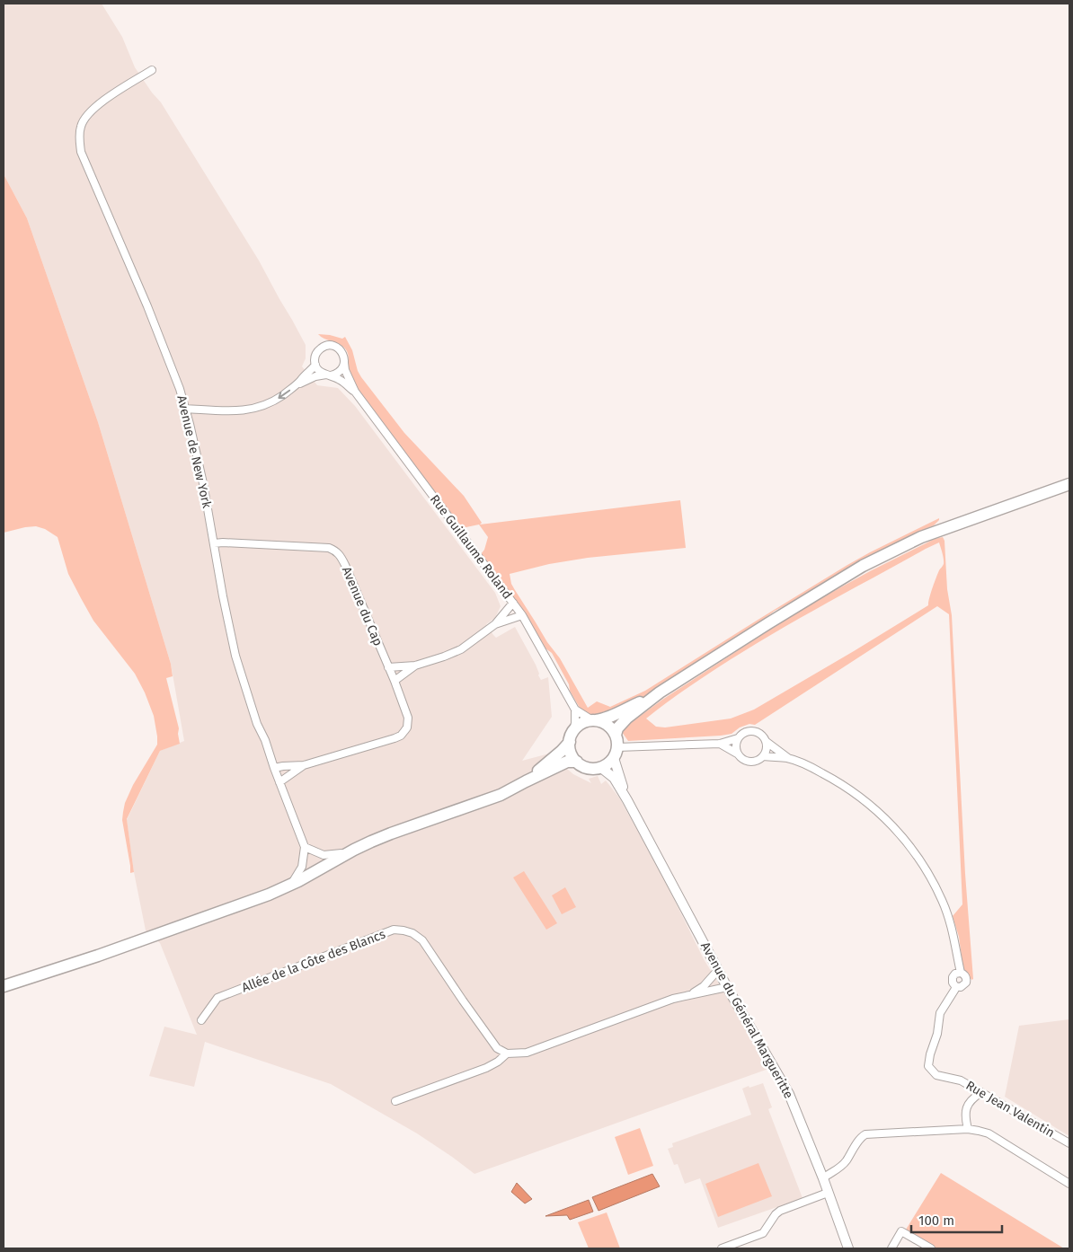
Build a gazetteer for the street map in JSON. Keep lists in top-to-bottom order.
{
  "streets": {
    "street": [
      "Avenue de New York",
      "Rue Guillaume Roland",
      "Avenue du Cap",
      "Allée de la Côte des Blancs",
      "Avenue du Général Margueritte",
      "Rue Jean Valentin"
    ]
  },
  "crossings": [
    ["Avenue de New York", "Avenue du Cap"]
  ],
  "scale_bar": "100 m"
}
